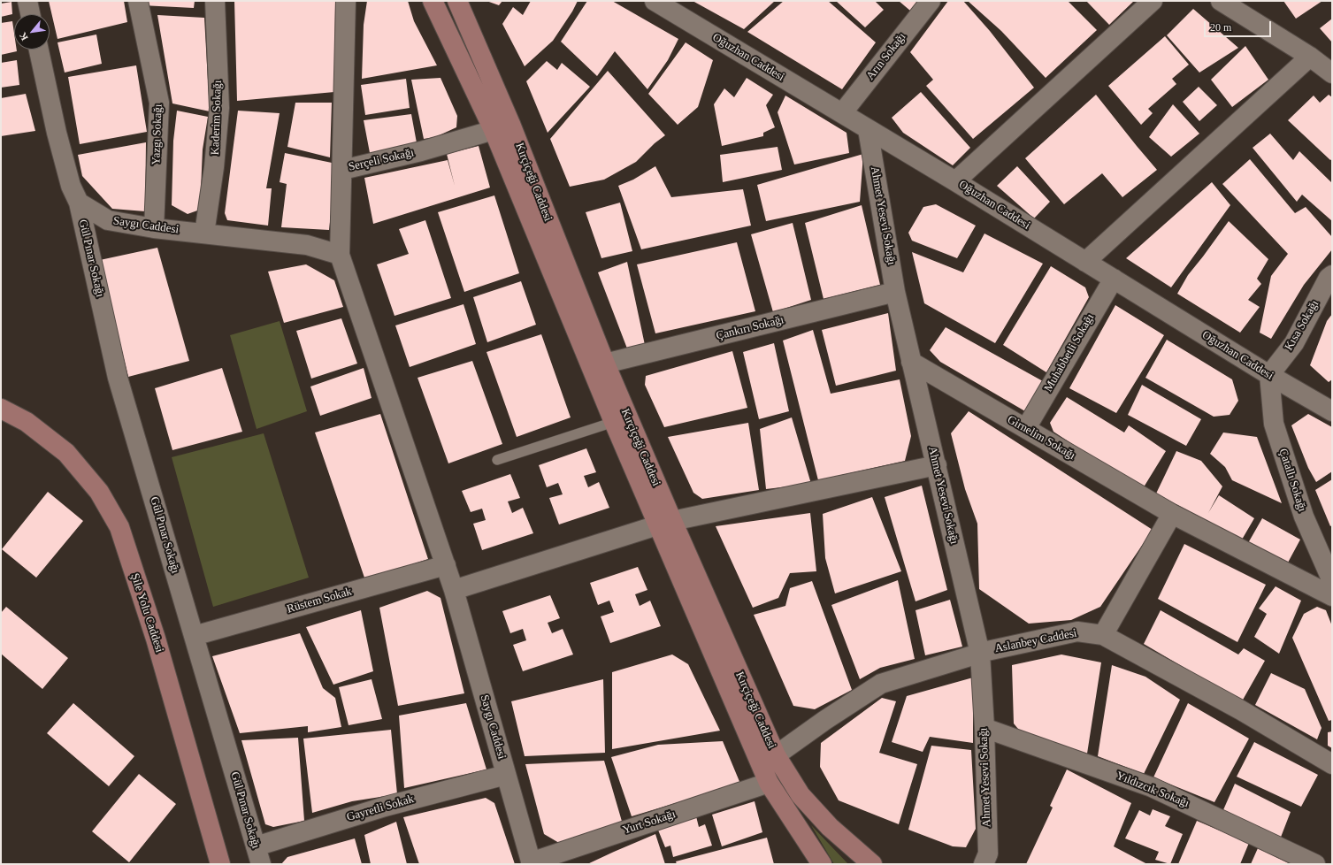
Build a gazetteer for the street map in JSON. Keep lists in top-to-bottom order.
{
  "streets": {
    "main road": ["Kırçiçeği Caddesi", "Şile Yolu Caddesi"],
    "street": [
      "Arın Sokağı",
      "Oğuzhan Caddesi",
      "Kaderim Sokağı",
      "Yazgı Sokağı",
      "Serçeli Sokağı",
      "Ahmet Yesevi Sokağı",
      "Saygı Caddesi",
      "Gül Pınar Sokağı",
      "Kısa Sokağı",
      "Çankırı Sokağı",
      "Muhabbetli Sokağı",
      "Girnelim Sokağı",
      "Çatallı Sokağı",
      "Rüstem Sokak",
      "Aslanbey Caddesi",
      "Yıldızcık Sokağı",
      "Gayretli Sokak",
      "Yurt Sokağı"
    ]
  },
  "crossings": [
    ["Arın Sokağı", "Oğuzhan Caddesi"],
    ["Oğuzhan Caddesi", "Ahmet Yesevi Sokağı"],
    ["Oğuzhan Caddesi", "Kısa Sokağı"],
    ["Oğuzhan Caddesi", "Muhabbetli Sokağı"],
    ["Oğuzhan Caddesi", "Çatallı Sokağı"],
    ["Kaderim Sokağı", "Saygı Caddesi"],
    ["Yazgı Sokağı", "Saygı Caddesi"],
    ["Serçeli Sokağı", "Kırçiçeği Caddesi"],
    ["Kırçiçeği Caddesi", "Çankırı Sokağı"],
    ["Kırçiçeği Caddesi", "Aslanbey Caddesi"],
    ["Kırçiçeği Caddesi", "Yurt Sokağı"],
    ["Ahmet Yesevi Sokağı", "Çankırı Sokağı"],
    ["Ahmet Yesevi Sokağı", "Girnelim Sokağı"],
    ["Ahmet Yesevi Sokağı", "Aslanbey Caddesi"],
    ["Ahmet Yesevi Sokağı", "Yıldızcık Sokağı"],
    ["Saygı Caddesi", "Gül Pınar Sokağı"],
    ["Saygı Caddesi", "Rüstem Sokak"],
    ["Saygı Caddesi", "Gayretli Sokak"],
    ["Saygı Caddesi", "Yurt Sokağı"],
    ["Gül Pınar Sokağı", "Rüstem Sokak"],
    ["Gül Pınar Sokağı", "Gayretli Sokak"],
    ["Kısa Sokağı", "Çatallı Sokağı"],
    ["Muhabbetli Sokağı", "Girnelim Sokağı"]
  ],
  "scale_bar": "20 m",
  "north": "bottom left"
}
